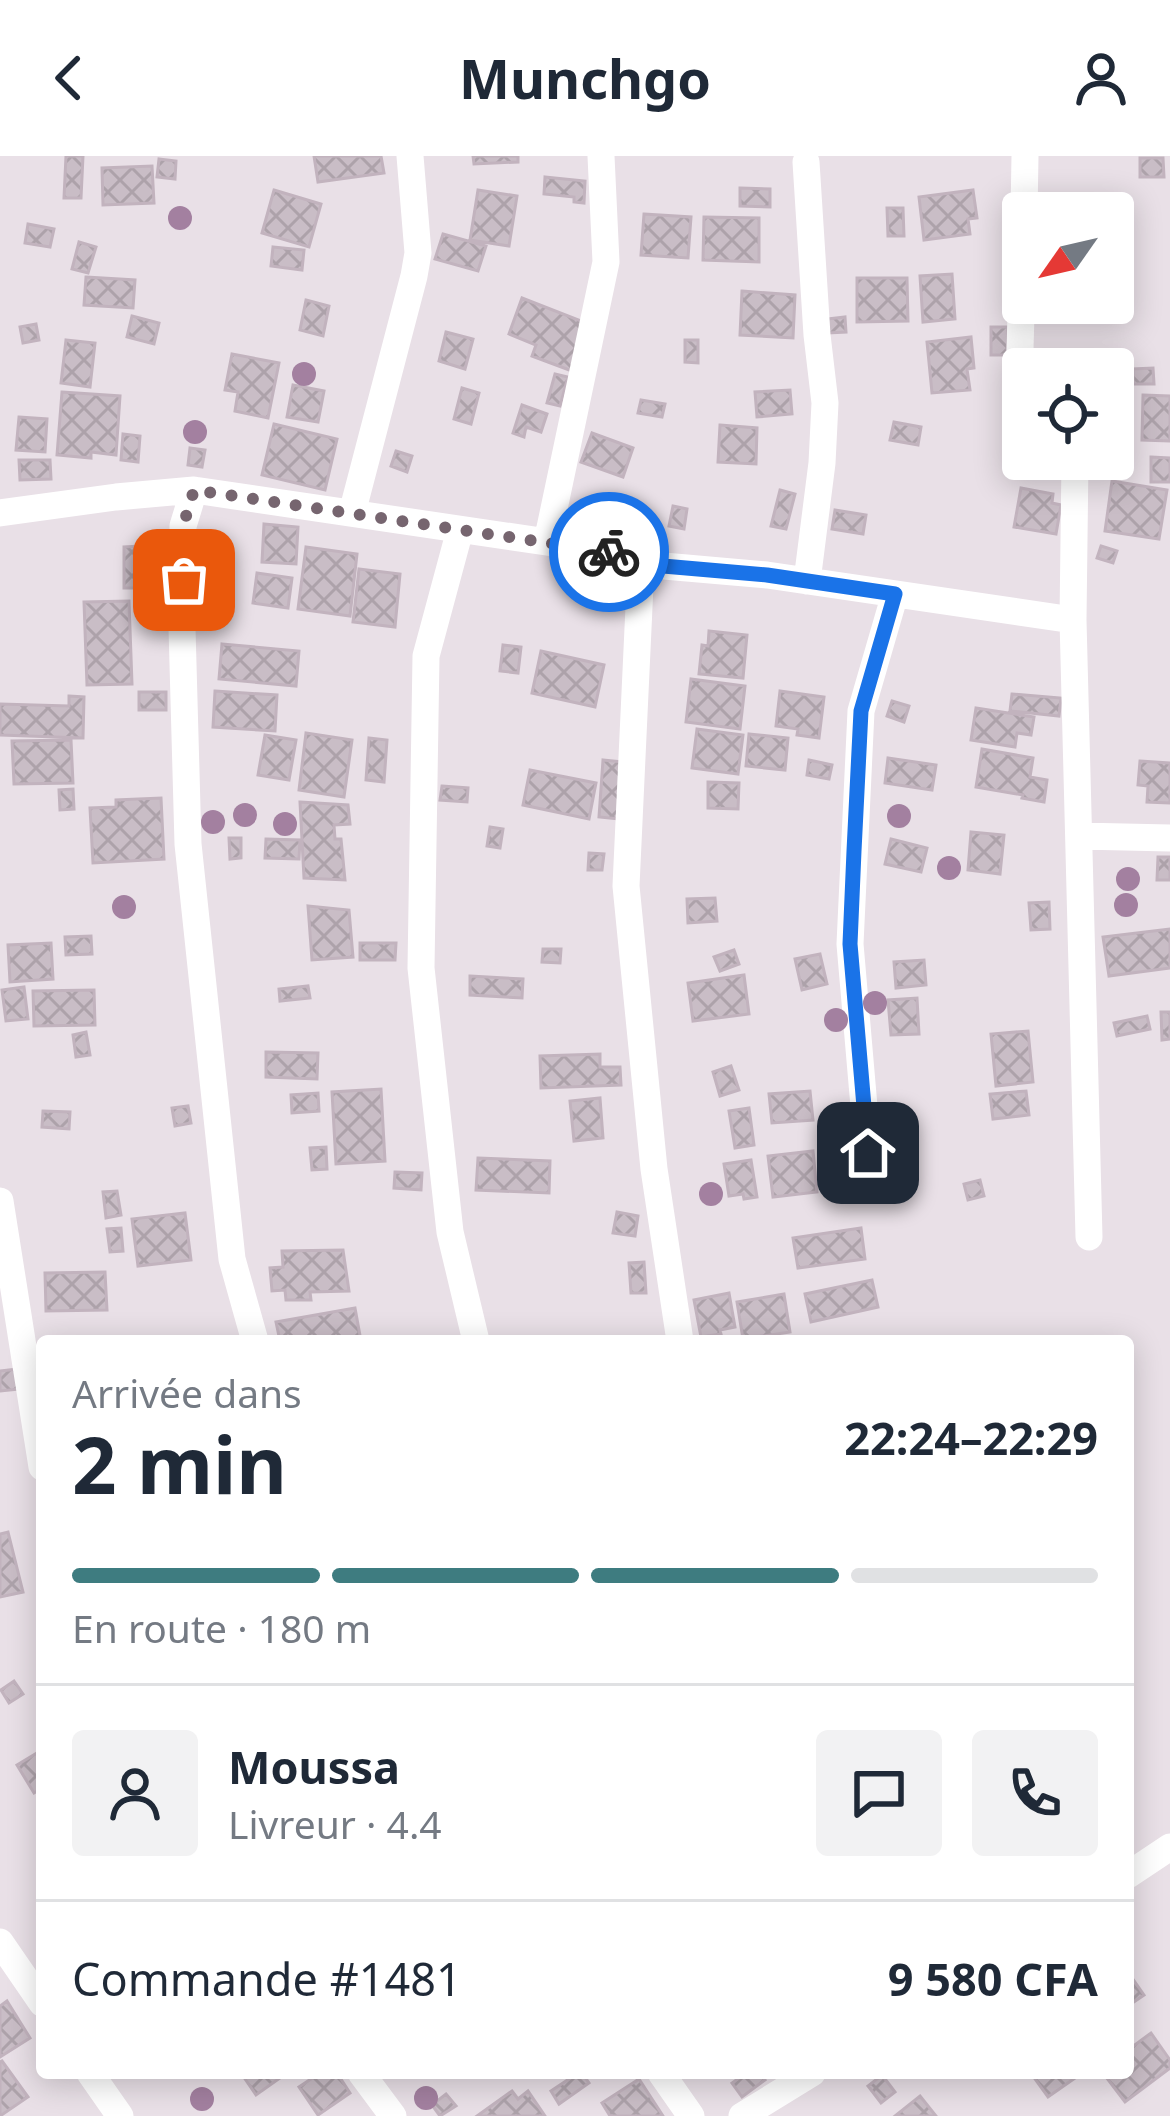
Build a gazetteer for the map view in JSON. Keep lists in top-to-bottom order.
{
  "north": "bottom left",
  "page": {
    "header": "Munchgo",
    "heading": ["2 min", "Arrivée dans", "22:24–22:29"],
    "panel": [
      "Moussa",
      "Livreur · 4.4",
      "Commande #1481",
      "9 580 CFA"
    ],
    "bar": "En route · 180 m"
  }
}
